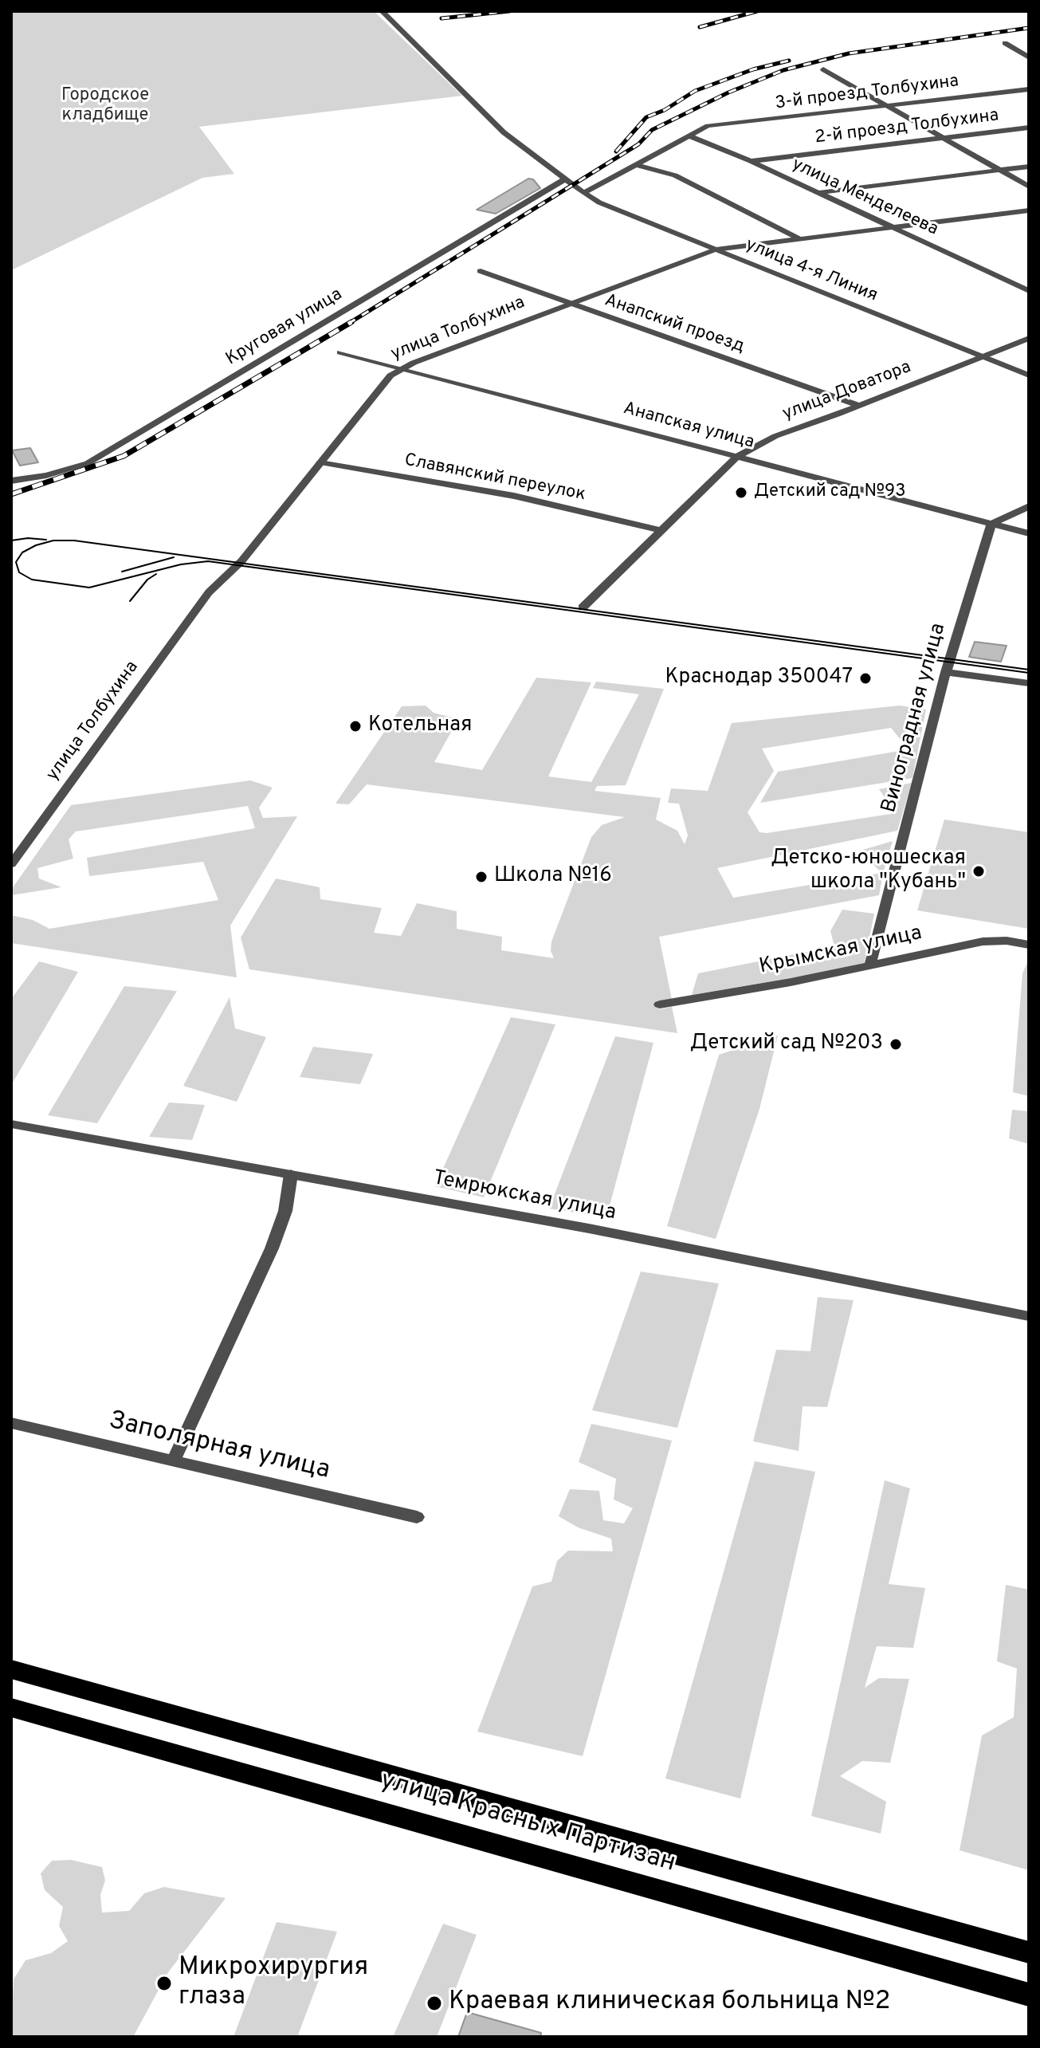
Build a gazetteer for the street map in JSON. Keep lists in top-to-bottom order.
{
  "streets": {
    "highway": ["улица Красных Партизан"],
    "street": [
      "3-й проезд Толбухина",
      "2-й проезд Толбухина",
      "улица Менделеева",
      "улица 4-я Линия",
      "Анапский проезд",
      "Круговая улица",
      "улица Толбухина",
      "улица Доватора",
      "Анапская улица",
      "Славянский переулок",
      "Виноградная улица",
      "Крымская улица",
      "Темрюкская улица",
      "Заполярная улица"
    ]
  },
  "crossings": [
    ["3-й проезд Толбухина", "улица Менделеева"],
    ["2-й проезд Толбухина", "улица Менделеева"],
    ["улица Менделеева", "улица Толбухина"],
    ["улица 4-я Линия", "Круговая улица"],
    ["улица 4-я Линия", "улица Толбухина"],
    ["улица 4-я Линия", "улица Доватора"],
    ["Анапский проезд", "улица Толбухина"],
    ["Анапский проезд", "улица Доватора"],
    ["улица Толбухина", "Анапская улица"],
    ["улица Толбухина", "Славянский переулок"],
    ["улица Доватора", "Анапская улица"],
    ["улица Доватора", "Славянский переулок"],
    ["Анапская улица", "Виноградная улица"],
    ["Виноградная улица", "Крымская улица"]
  ],
  "parks": ["Городское кладбище"],
  "places": [
    "Детский сад №93",
    "Краснодар 350047",
    "Котельная",
    "Детско-юношеская школа \"Кубань\"",
    "Школа №16",
    "Детский сад №203",
    "Микрохирургия глаза",
    "Краевая клиническая больница №2"
  ]
}
